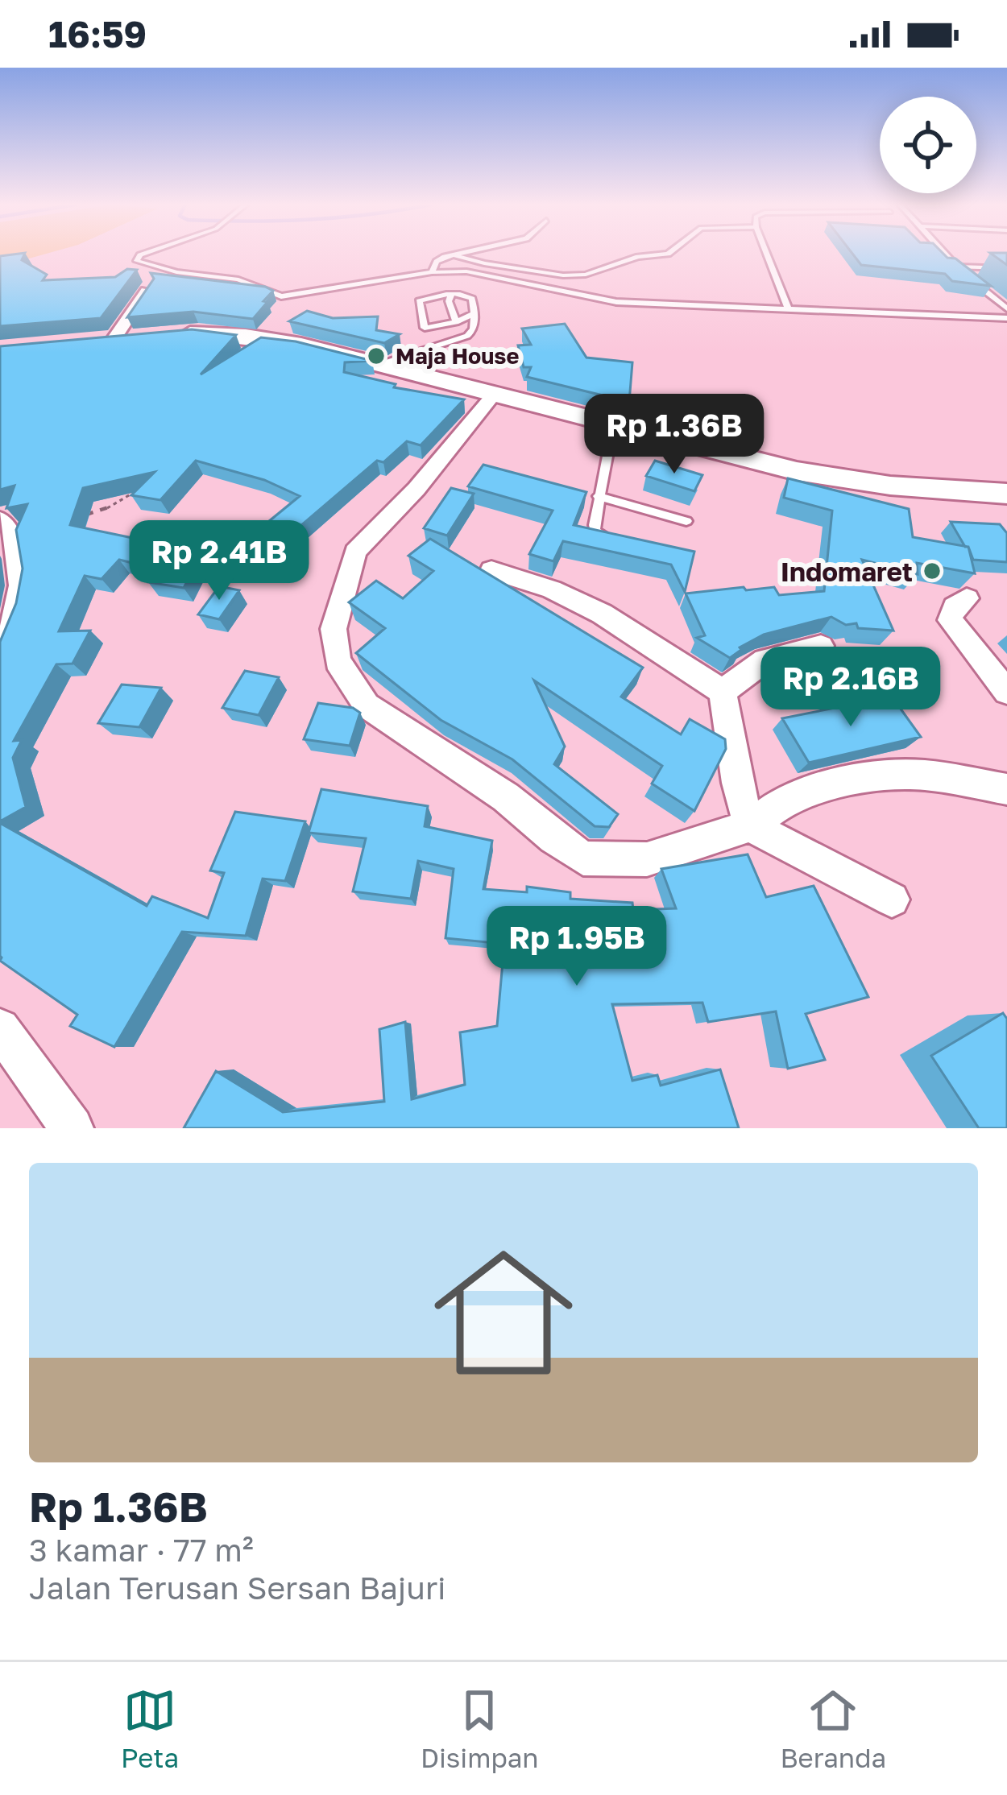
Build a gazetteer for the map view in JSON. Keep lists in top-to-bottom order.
{
  "places": ["Maja House", "Indomaret"],
  "page": {
    "status": "16:59",
    "price": [
      "Rp 1.36B",
      "Rp 2.41B",
      "Rp 2.16B",
      "Rp 1.95B"
    ],
    "list": [
      {
        "name": "Rp 1.36B",
        "note": "3 kamar · 77 m² · Jalan Terusan Sersan Bajuri"
      }
    ],
    "tabs": ["Peta", "Disimpan", "Beranda"]
  }
}
